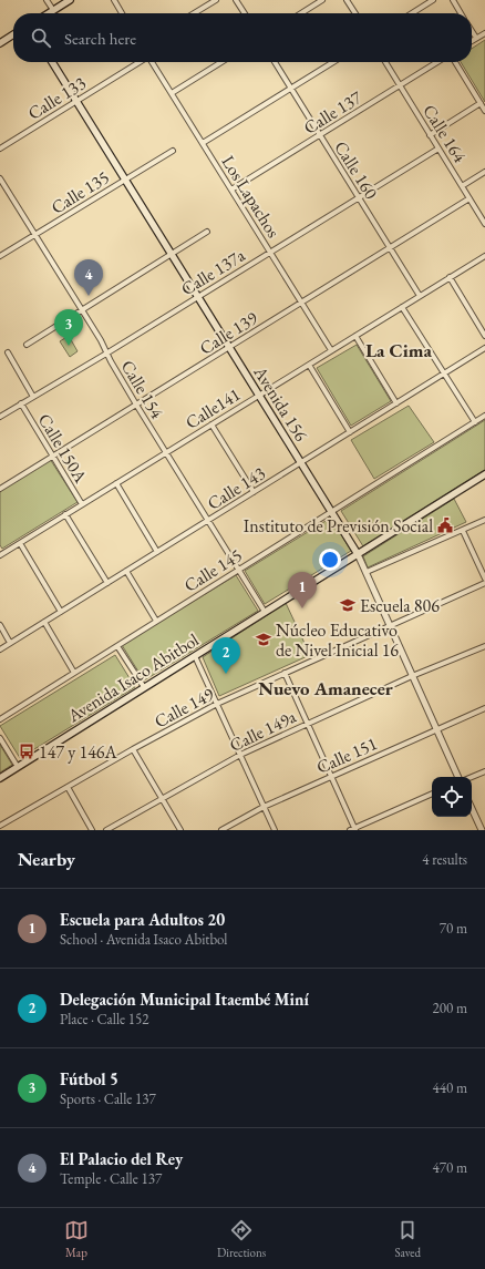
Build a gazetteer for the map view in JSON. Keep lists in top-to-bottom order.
{
  "streets": {
    "main road": ["Avenida 156", "Avenida Isaco Abitbol"],
    "street": [
      "Calle 133",
      "Calle 137",
      "Calle 164",
      "Calle 160",
      "Calle 135",
      "Los Lapachos",
      "Calle 137a",
      "Calle 139",
      "Calle 154",
      "Calle141",
      "Calle 150A",
      "Calle 143",
      "Calle 145",
      "Calle 149",
      "Calle 149a",
      "Calle 151"
    ]
  },
  "crossings": [
    ["Calle 133", "Avenida 156"],
    ["Calle 137", "Calle 164"],
    ["Calle 137", "Calle 160"],
    ["Calle 137", "Los Lapachos"],
    ["Calle 164", "Calle 137a"],
    ["Calle 164", "Calle 139"],
    ["Calle 160", "Calle 137a"],
    ["Calle 160", "Calle 139"],
    ["Calle 160", "Calle141"],
    ["Calle 135", "Calle 154"],
    ["Calle 135", "Avenida 156"],
    ["Los Lapachos", "Calle 137a"],
    ["Los Lapachos", "Calle 139"],
    ["Los Lapachos", "Calle141"],
    ["Calle 137a", "Calle 154"],
    ["Calle 137a", "Avenida 156"],
    ["Calle 137a", "Calle 150A"],
    ["Calle 139", "Calle 154"],
    ["Calle 139", "Avenida 156"],
    ["Calle 139", "Calle 150A"],
    ["Calle 154", "Calle141"],
    ["Calle 154", "Calle 143"],
    ["Calle 154", "Calle 145"],
    ["Calle 154", "Avenida Isaco Abitbol"],
    ["Avenida 156", "Calle141"],
    ["Avenida 156", "Calle 143"],
    ["Avenida 156", "Calle 145"],
    ["Avenida 156", "Avenida Isaco Abitbol"],
    ["Avenida 156", "Calle 149"],
    ["Avenida 156", "Calle 149a"],
    ["Avenida 156", "Calle 151"],
    ["Calle141", "Calle 150A"]
  ],
  "districts": ["La Cima", "Nuevo Amanecer"],
  "places": {
    "public building": ["Instituto de Previsión Social"],
    "school or university": ["Escuela 806", "Núcleo Educativo de Nivel Inicial 16"],
    "bus stop": ["147 y 146A"]
  },
  "page": {
    "search": "Search here",
    "pins": [
      "4",
      "3",
      "1",
      "2"
    ],
    "heading": ["Nearby", "4 results"],
    "list": [
      {
        "mark": "1",
        "name": "Escuela para Adultos 20",
        "note": "School · Avenida Isaco Abitbol",
        "value": "70 m"
      },
      {
        "mark": "2",
        "name": "Delegación Municipal Itaembé Miní",
        "note": "Place · Calle 152",
        "value": "200 m"
      },
      {
        "mark": "3",
        "name": "Fútbol 5",
        "note": "Sports · Calle 137",
        "value": "440 m"
      },
      {
        "mark": "4",
        "name": "El Palacio del Rey",
        "note": "Temple · Calle 137",
        "value": "470 m"
      }
    ],
    "nav": ["Map", "Directions", "Saved"]
  }
}
